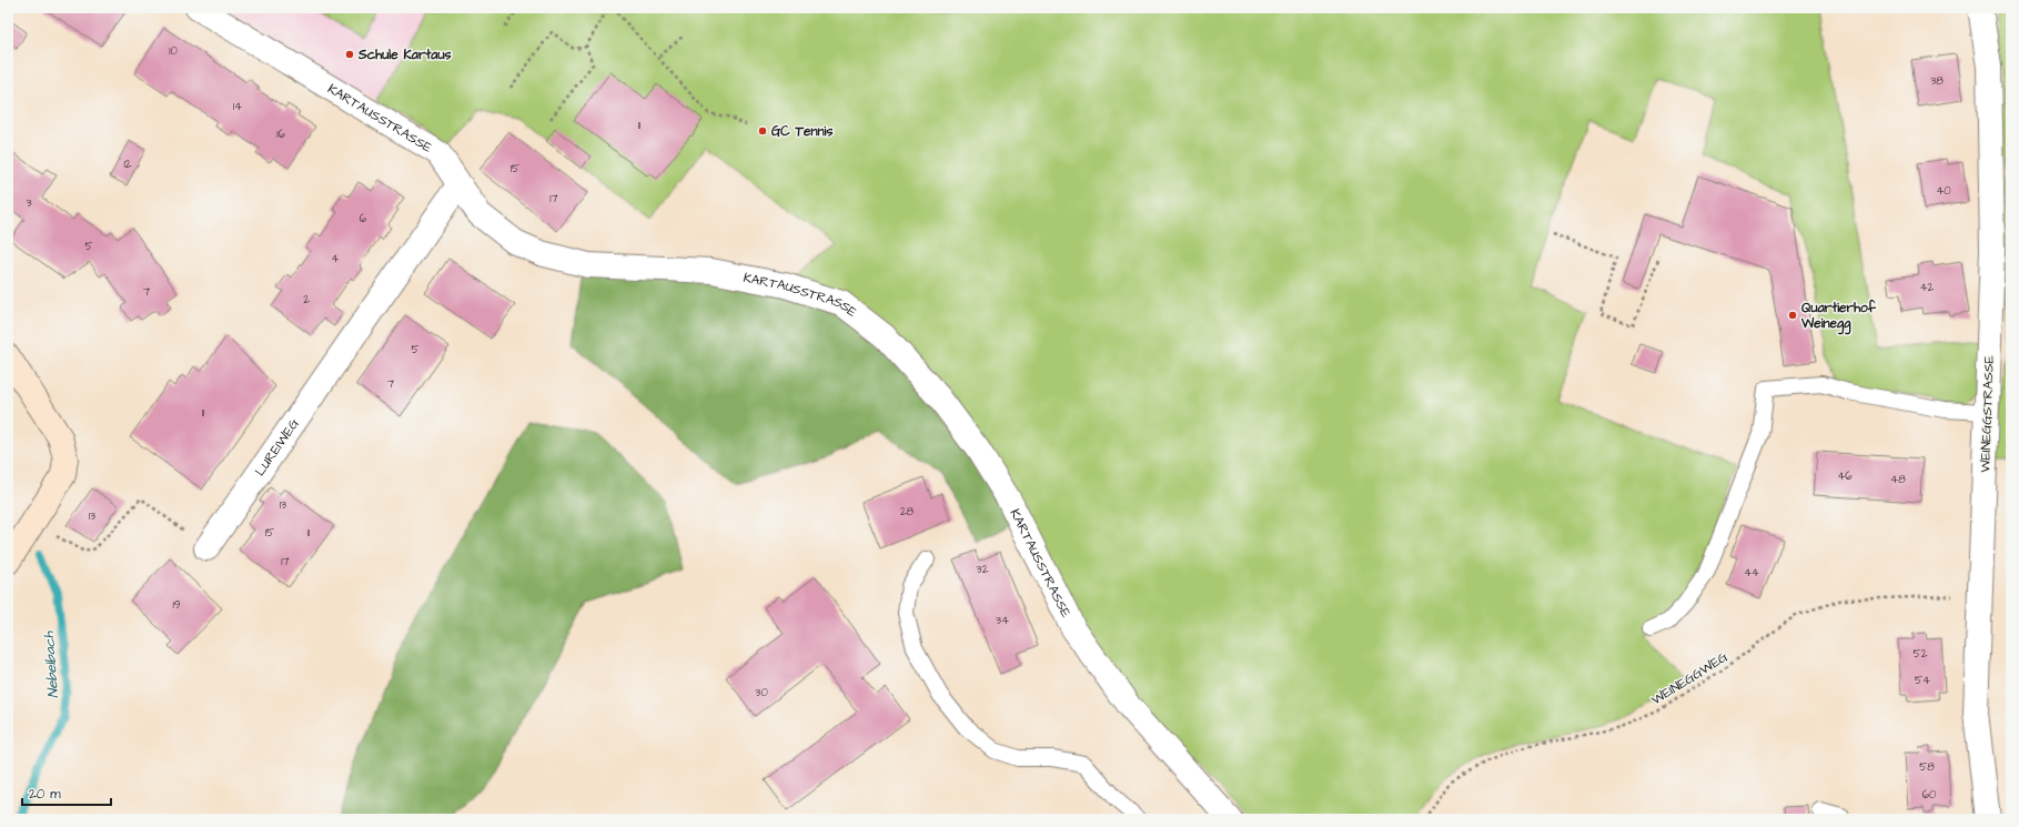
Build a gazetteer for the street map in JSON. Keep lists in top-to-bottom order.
{
  "streets": {
    "street": ["KARTAUSSTRASSE", "WEINEGGSTRASSE", "LUREIWEG"],
    "path": ["WEINEGGWEG"]
  },
  "crossings": [
    ["KARTAUSSTRASSE", "LUREIWEG"],
    ["WEINEGGSTRASSE", "WEINEGGWEG"]
  ],
  "water": ["Nebelbach"],
  "places": ["Schule Kartaus", "GC Tennis", "Quartierhof Weinegg"],
  "house_numbers": [
    "10",
    "38",
    "14",
    "11",
    "16",
    "12",
    "15",
    "40",
    "17",
    "3",
    "6",
    "5",
    "4",
    "42",
    "7",
    "2",
    "5",
    "7",
    "11",
    "46",
    "48",
    "13",
    "28",
    "13",
    "15",
    "11",
    "17",
    "32",
    "44",
    "19",
    "34",
    "52",
    "54",
    "30",
    "58",
    "60"
  ],
  "scale_bar": "20 m"
}
